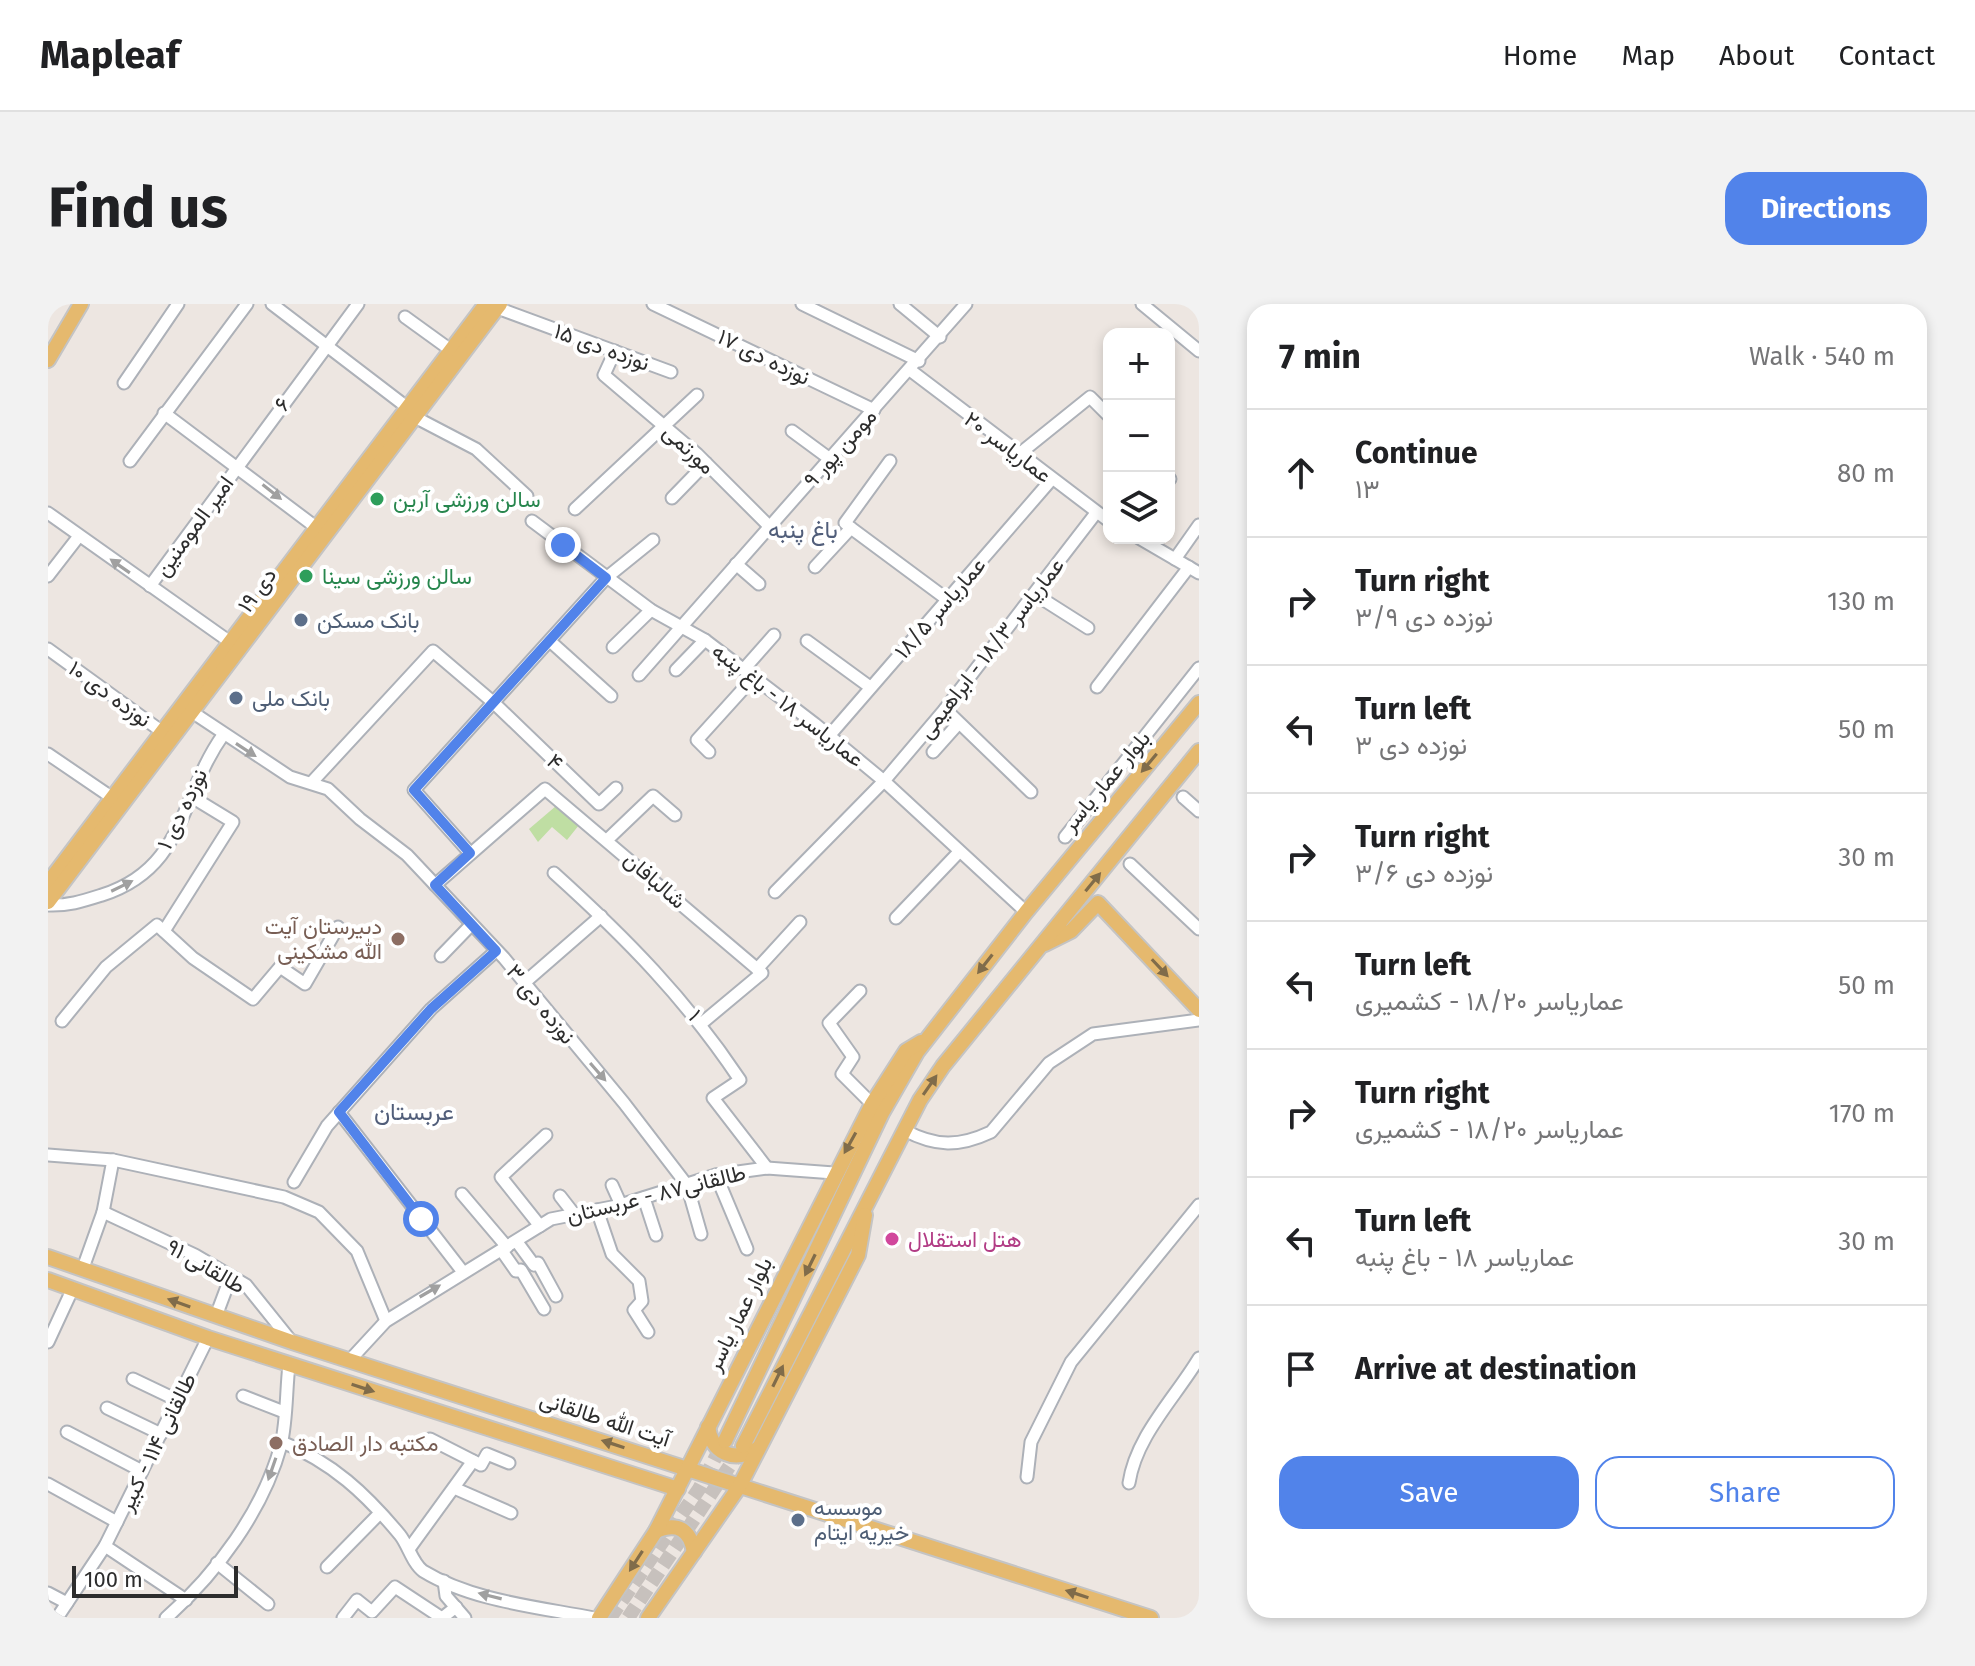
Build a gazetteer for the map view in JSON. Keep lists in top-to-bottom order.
{
  "streets": {
    "main road": ["۱۹ دی", "بلوار عمار یاسر", "آیت الله طالقانی"],
    "street": [
      "نوزده دی ۱۵",
      "نوزده دی ۱۷",
      "۶",
      "عماریاسر ۲۰",
      "مومن پور ۹",
      "مورتمی",
      "امیر المومنین",
      "عماریاسر ۱۸/۵",
      "عماریاسر ۱۸/۳ - ابراهیمی",
      "نوزده دی ۱۰",
      "عماریاسر ۱۸ - باغ پنبه",
      "۴",
      "نوزده دی ۱",
      "شالبافان",
      "نوزده دی ۳",
      "۱",
      "طالقانی۸۷ - عربستان",
      "طالقانی ۹۱",
      "طالقانی ۱۱۴ - کبیر"
    ]
  },
  "crossings": [
    ["نوزده دی ۱۵", "مورتمی"],
    ["نوزده دی ۱۵", "۱۹ دی"],
    ["نوزده دی ۱۷", "مومن پور ۹"],
    ["۶", "امیر المومنین"],
    ["عماریاسر ۲۰", "مومن پور ۹"],
    ["عماریاسر ۲۰", "عماریاسر ۱۸/۵"],
    ["عماریاسر ۲۰", "عماریاسر ۱۸/۳ - ابراهیمی"],
    ["مومن پور ۹", "مورتمی"],
    ["مومن پور ۹", "عماریاسر ۱۸ - باغ پنبه"],
    ["۱۹ دی", "نوزده دی ۱۰"],
    ["۱۹ دی", "نوزده دی ۱"],
    ["۱۹ دی", "نوزده دی ۳"],
    ["عماریاسر ۱۸/۵", "عماریاسر ۱۸ - باغ پنبه"],
    ["عماریاسر ۱۸/۳ - ابراهیمی", "عماریاسر ۱۸ - باغ پنبه"],
    ["عماریاسر ۱۸ - باغ پنبه", "بلوار عمار یاسر"],
    ["بلوار عمار یاسر", "طالقانی۸۷ - عربستان"],
    ["بلوار عمار یاسر", "آیت الله طالقانی"],
    ["نوزده دی ۱", "نوزده دی ۳"],
    ["نوزده دی ۳", "طالقانی۸۷ - عربستان"],
    ["۱", "طالقانی۸۷ - عربستان"],
    ["طالقانی۸۷ - عربستان", "آیت الله طالقانی"],
    ["طالقانی ۹۱", "آیت الله طالقانی"],
    ["آیت الله طالقانی", "طالقانی ۱۱۴ - کبیر"]
  ],
  "one_way": ["نوزده دی ۳"],
  "districts": ["باغ پنبه", "عربستان"],
  "places": [
    "سالن ورزشی آرین",
    "سالن ورزشی سینا",
    "بانک مسکن",
    "بانک ملی",
    "دبیرستان آیت الله مشکینی",
    "هتل استقلال",
    "مکتبه دار الصادق",
    "موسسه خیریه ایتام"
  ],
  "scale_bar": "100 m",
  "page": {
    "header": "Mapleaf",
    "nav": [
      "Home",
      "Map",
      "About",
      "Contact"
    ],
    "buttons": [
      "Directions",
      ["Save", "Share"]
    ],
    "title": "Find us",
    "heading": ["7 min", "Walk · 540 m"],
    "map_buttons": ["+", "−"],
    "list": [
      ["Continue", "۱۳", "80 m"],
      ["Turn right", "نوزده دی ۳/۹", "130 m"],
      ["Turn left", "نوزده دی ۳", "50 m"],
      ["Turn right", "نوزده دی ۳/۶", "30 m"],
      ["Turn left", "عماریاسر ۱۸/۲۰ - کشمیری", "50 m"],
      ["Turn right", "عماریاسر ۱۸/۲۰ - کشمیری", "170 m"],
      ["Turn left", "عماریاسر ۱۸ - باغ پنبه", "30 m"],
      "Arrive at destination"
    ],
    "scale": "100 m"
  }
}
